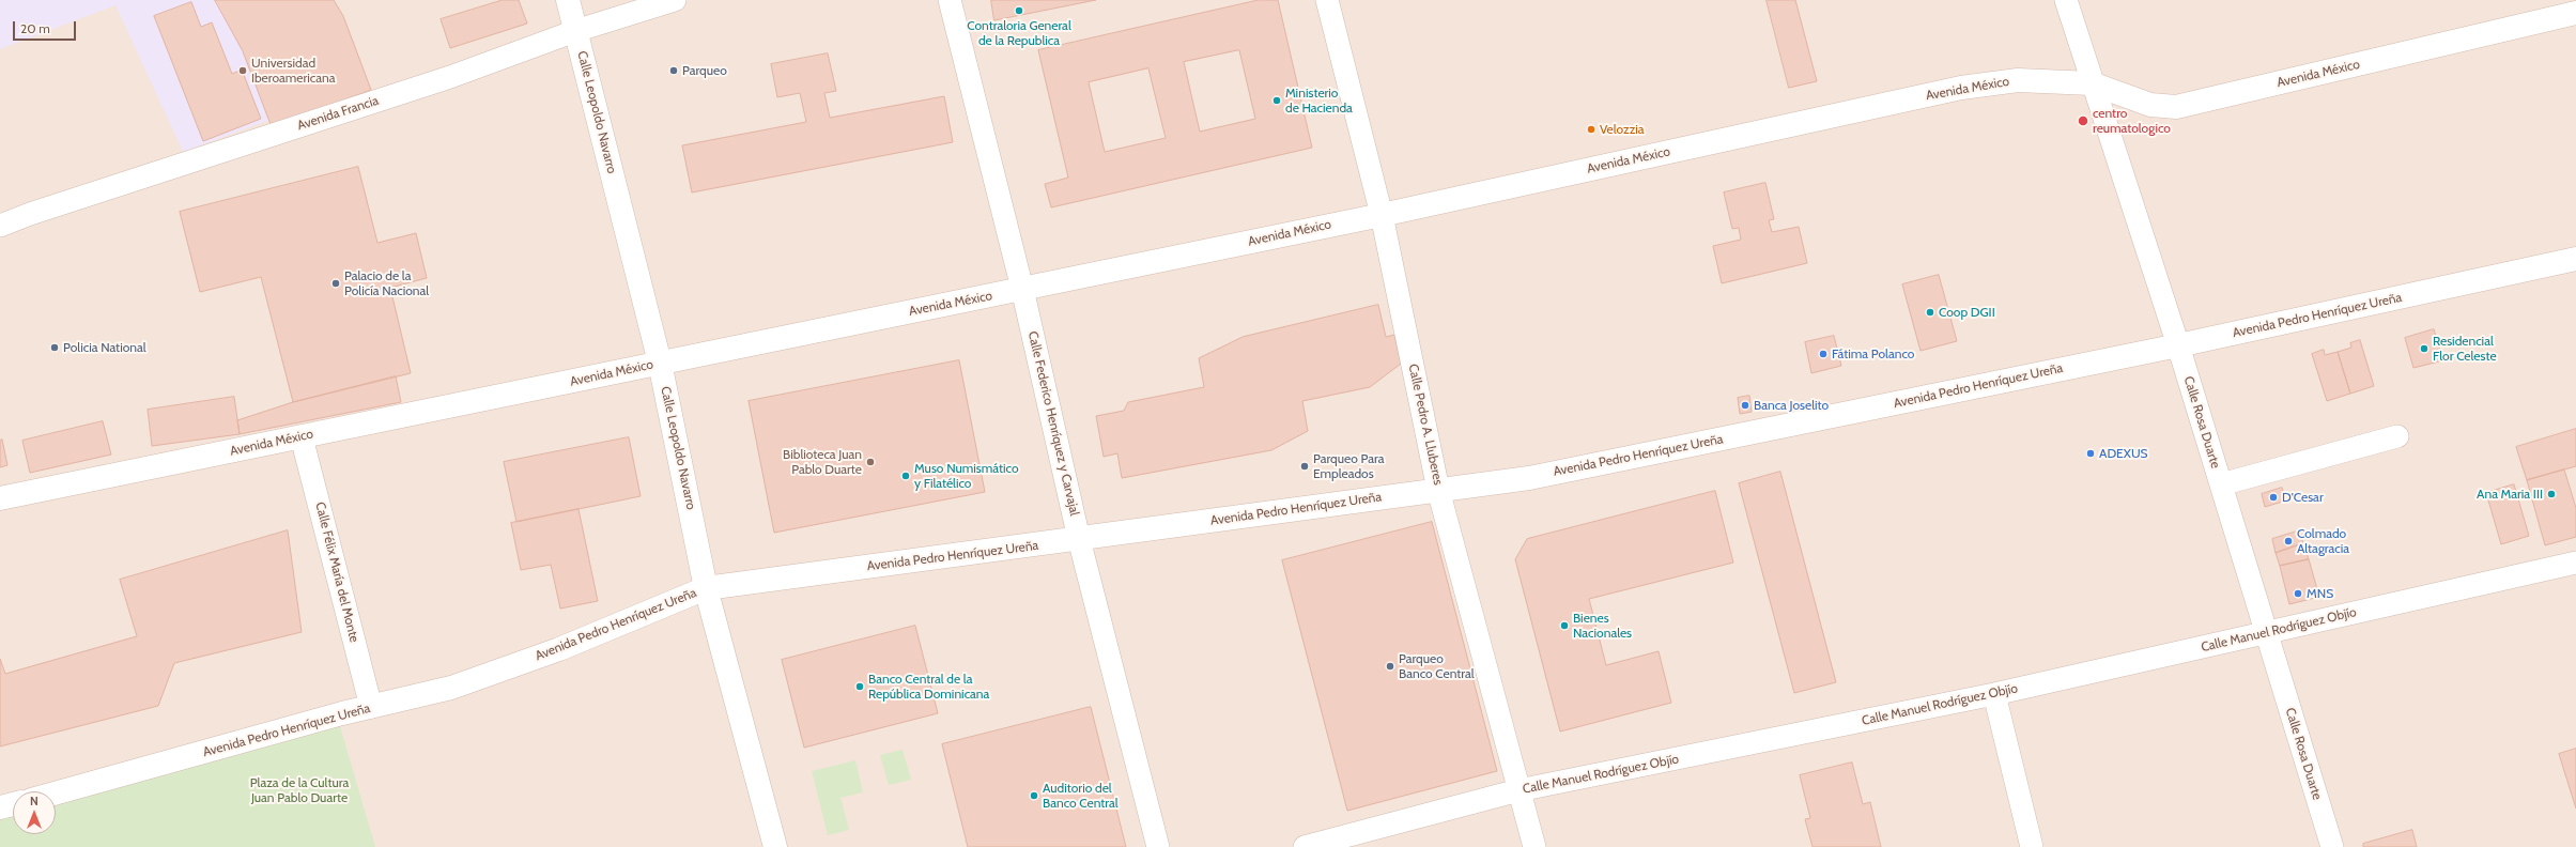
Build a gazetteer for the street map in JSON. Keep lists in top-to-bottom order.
{
  "streets": {
    "main road": ["Avenida México", "Calle Leopoldo Navarro", "Avenida Pedro Henríquez Ureña"],
    "street": [
      "Avenida Francia",
      "Calle Rosa Duarte",
      "Calle Federico Henríquez y Carvajal",
      "Calle Pedro A. Lluberes",
      "Calle Félix María del Monte",
      "Calle Manuel Rodríguez Objío"
    ]
  },
  "crossings": [
    ["Avenida México", "Calle Leopoldo Navarro"],
    ["Avenida México", "Calle Rosa Duarte"],
    ["Avenida México", "Calle Federico Henríquez y Carvajal"],
    ["Avenida México", "Calle Pedro A. Lluberes"],
    ["Avenida México", "Calle Félix María del Monte"],
    ["Calle Leopoldo Navarro", "Avenida Francia"],
    ["Calle Leopoldo Navarro", "Avenida Pedro Henríquez Ureña"],
    ["Avenida Pedro Henríquez Ureña", "Calle Rosa Duarte"],
    ["Avenida Pedro Henríquez Ureña", "Calle Federico Henríquez y Carvajal"],
    ["Avenida Pedro Henríquez Ureña", "Calle Pedro A. Lluberes"],
    ["Avenida Pedro Henríquez Ureña", "Calle Félix María del Monte"],
    ["Calle Rosa Duarte", "Calle Manuel Rodríguez Objío"],
    ["Calle Pedro A. Lluberes", "Calle Manuel Rodríguez Objío"]
  ],
  "parks": ["Plaza de la Cultura Juan Pablo Duarte"],
  "places": [
    "Contraloria General de la Republica",
    "Universidad Iberoamericana",
    "Parqueo",
    "Ministerio de Hacienda",
    "centro reumatologico",
    "Velozzia",
    "Palacio de la Policía Nacional",
    "Coop DGII",
    "Policia National",
    "Residencial Flor Celeste",
    "Fátima Polanco",
    "Banca Joselito",
    "ADEXUS",
    "Biblioteca Juan Pablo Duarte",
    "Parqueo Para Empleados",
    "Muso Numismático y Filatélico",
    "Ana Maria III",
    "D'Cesar",
    "Colmado Altagracia",
    "MNS",
    "Bienes Nacionales",
    "Parqueo Banco Central",
    "Banco Central de la República Dominicana",
    "Auditorio del Banco Central"
  ],
  "scale_bar": "20 m",
  "north": "top"
}
